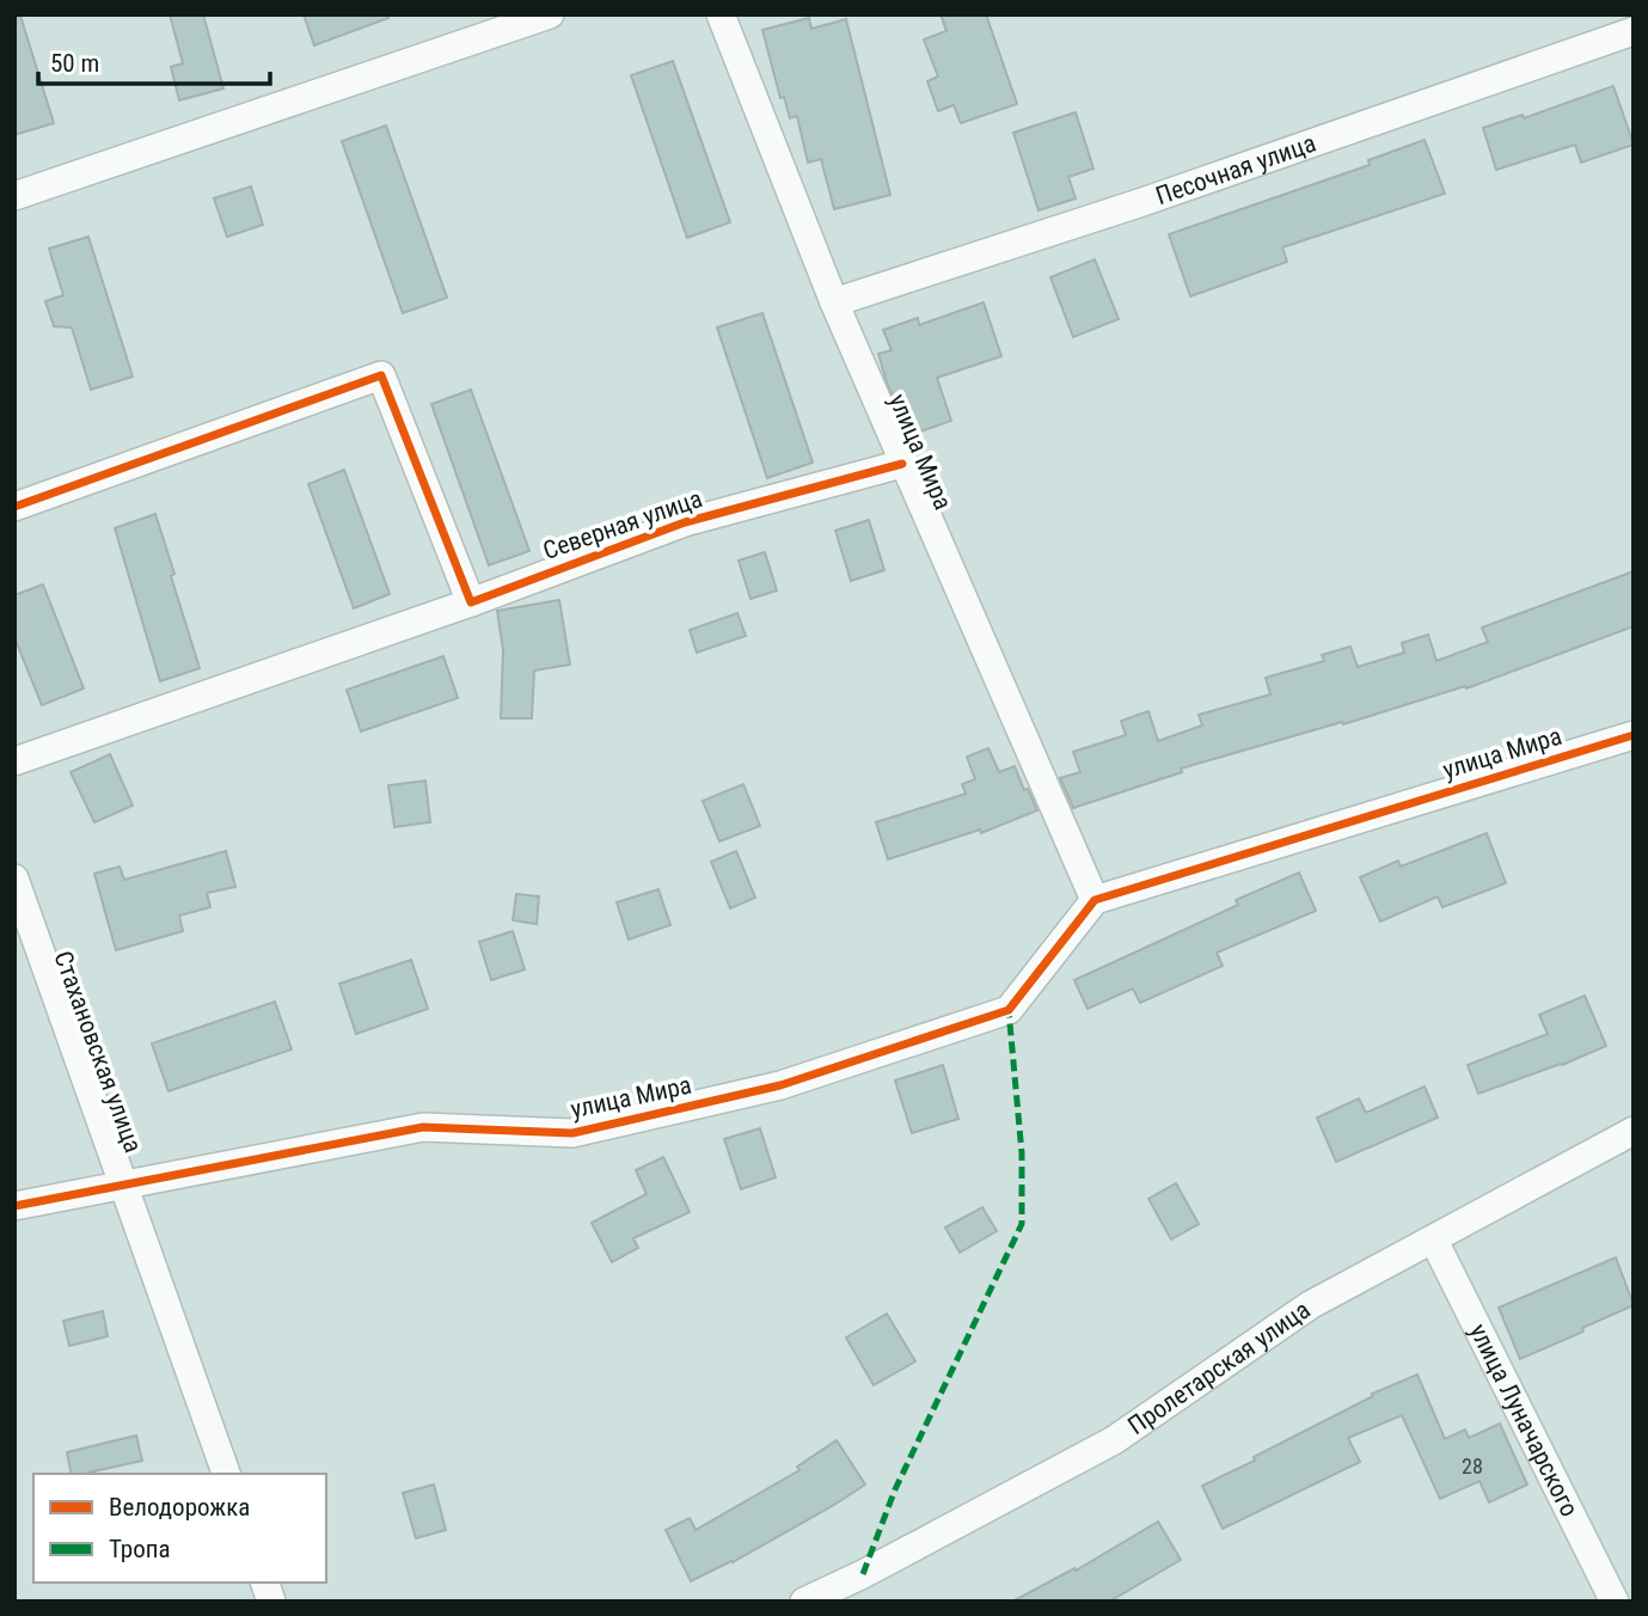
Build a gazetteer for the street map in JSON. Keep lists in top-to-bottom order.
{
  "streets": {
    "street": [
      "Песочная улица",
      "улица Мира",
      "Северная улица",
      "Стахановская улица",
      "Пролетарская улица",
      "улица Луначарского"
    ]
  },
  "crossings": [
    ["Песочная улица", "улица Мира"],
    ["улица Мира", "Северная улица"],
    ["улица Мира", "Стахановская улица"],
    ["Пролетарская улица", "улица Луначарского"]
  ],
  "house_numbers": ["28"],
  "legend": ["Велодорожка", "Тропа"],
  "scale_bar": "50 m"
}
